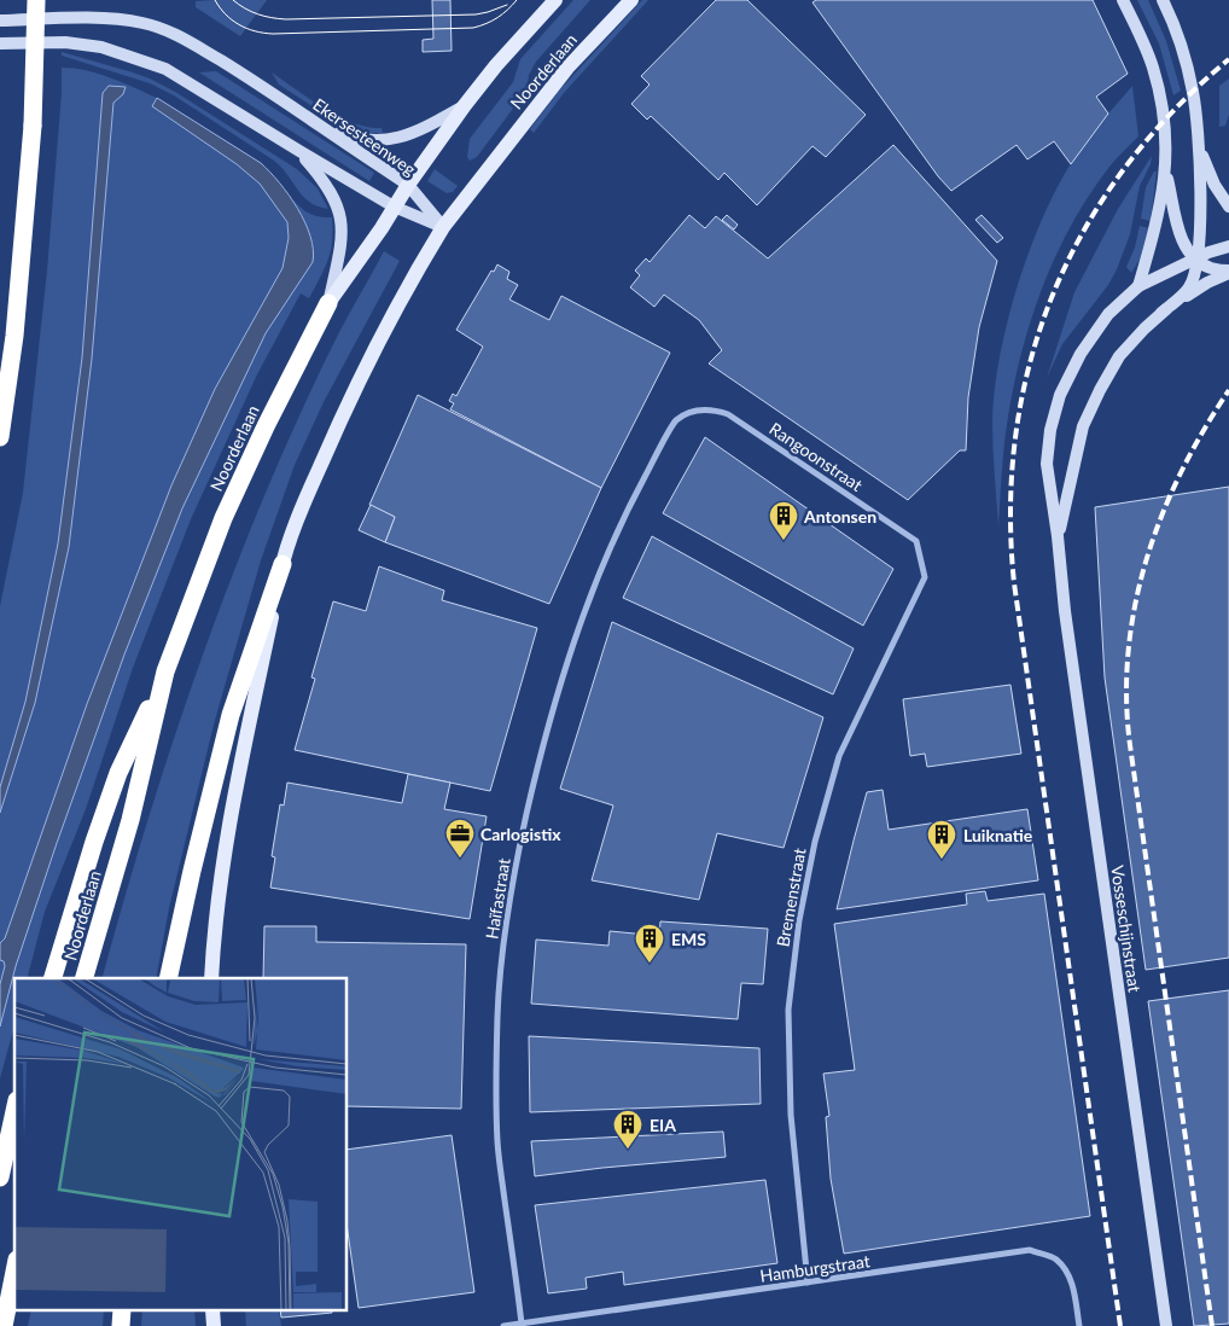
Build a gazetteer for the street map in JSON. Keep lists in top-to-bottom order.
{
  "streets": {
    "highway": ["Noorderlaan"],
    "street": [
      "Ekersesteenweg",
      "Rangoonstraat",
      "Bremenstraat",
      "Haïfastraat",
      "Vosseschijnstraat",
      "Hamburgstraat"
    ]
  },
  "crossings": [
    ["Noorderlaan", "Ekersesteenweg"],
    ["Rangoonstraat", "Bremenstraat"],
    ["Rangoonstraat", "Haïfastraat"],
    ["Bremenstraat", "Hamburgstraat"],
    ["Haïfastraat", "Hamburgstraat"]
  ],
  "places": {
    "building": [
      "Antonsen",
      "Luiknatie",
      "EMS",
      "EIA"
    ],
    "office": ["Carlogistix"]
  }
}
